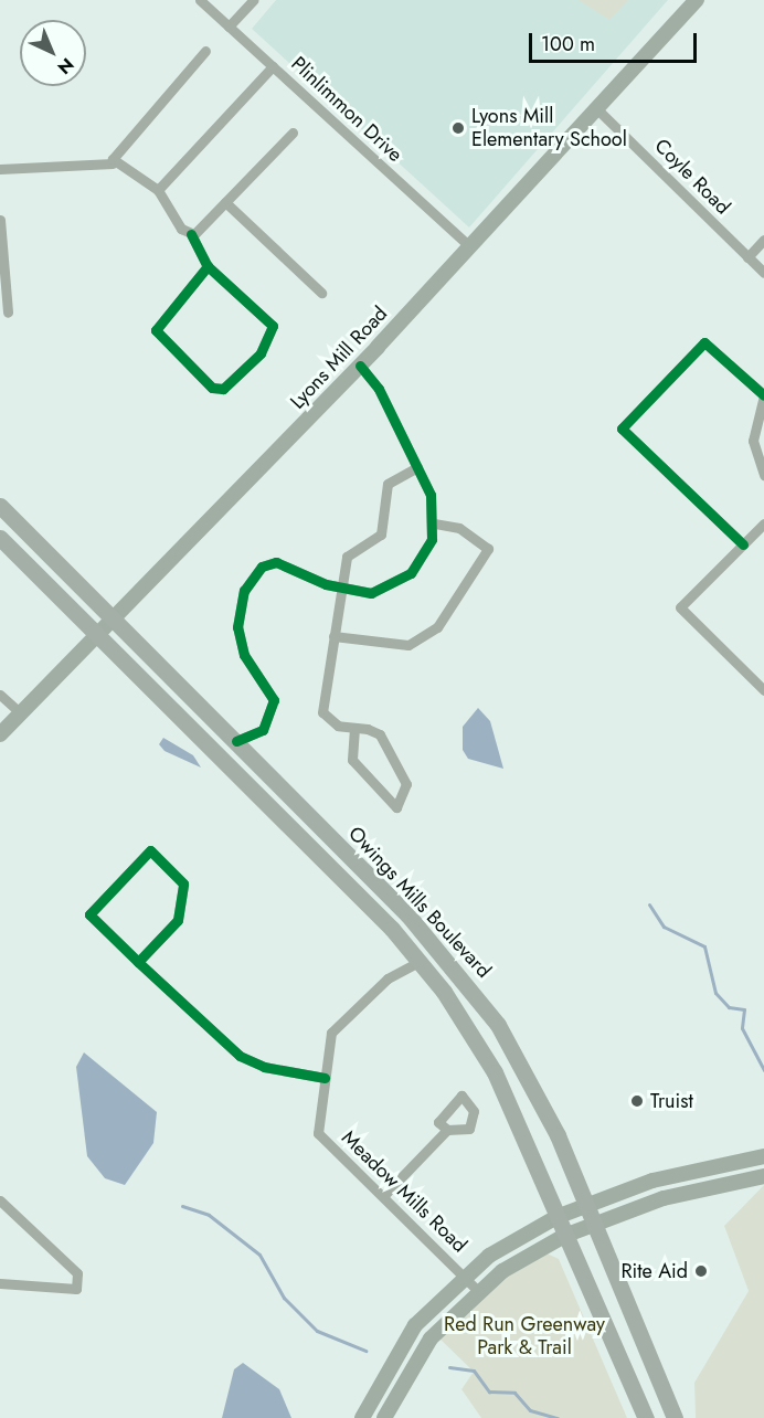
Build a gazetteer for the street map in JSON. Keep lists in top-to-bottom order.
{
  "streets": {
    "main road": ["Lyons Mill Road", "Owings Mills Boulevard"],
    "street": ["Plinlimmon Drive", "Coyle Road", "Meadow Mills Road"]
  },
  "crossings": [
    ["Plinlimmon Drive", "Lyons Mill Road"],
    ["Coyle Road", "Lyons Mill Road"],
    ["Lyons Mill Road", "Owings Mills Boulevard"],
    ["Owings Mills Boulevard", "Meadow Mills Road"]
  ],
  "parks": ["Red Run Greenway Park & Trail"],
  "places": ["Lyons Mill Elementary School", "Truist", "Rite Aid"],
  "scale_bar": "100 m",
  "north": "bottom right"
}
